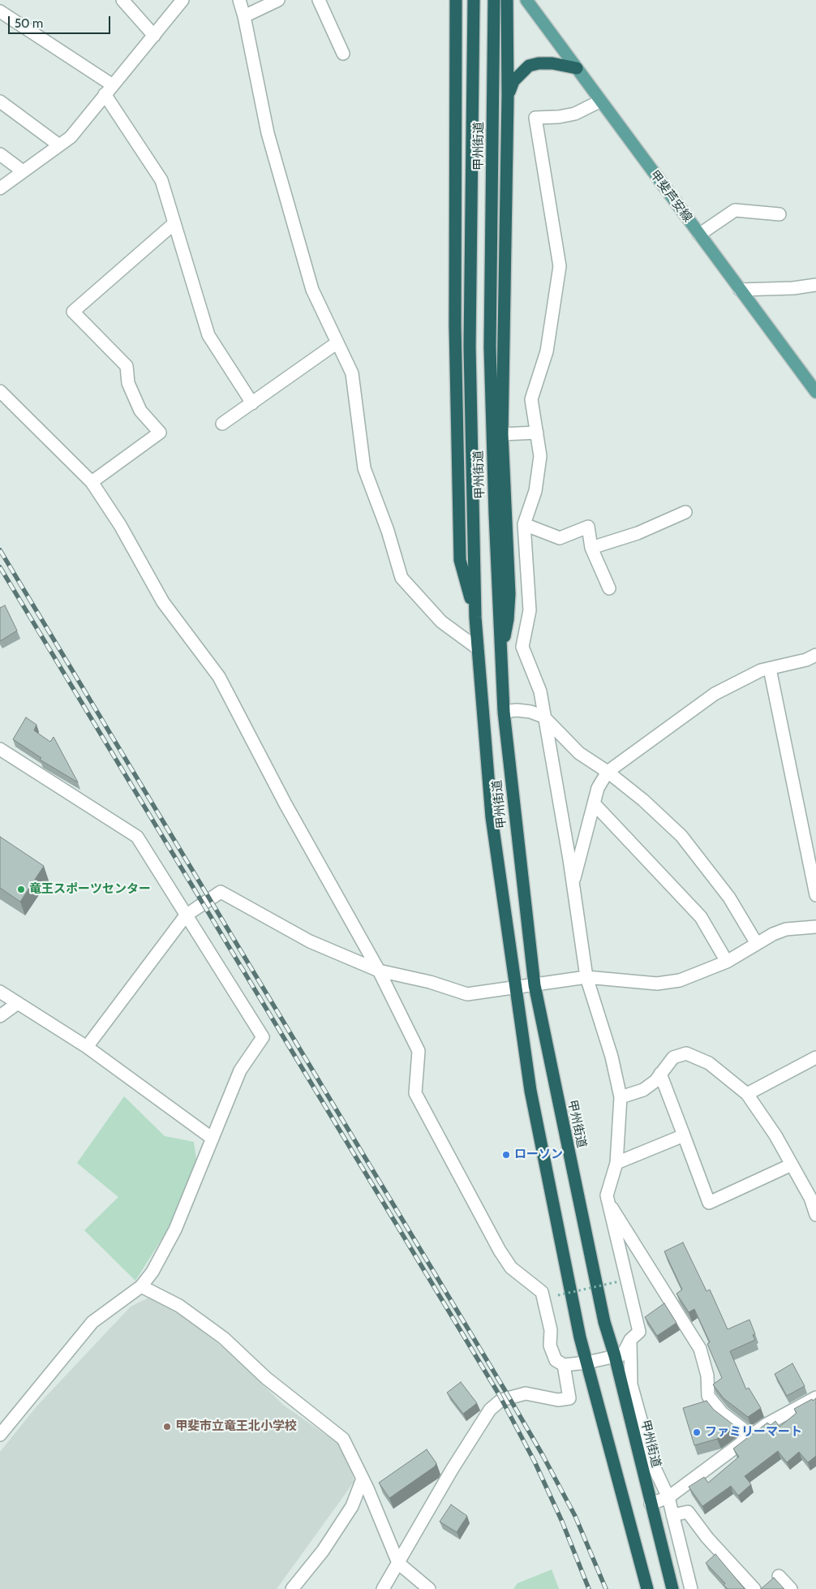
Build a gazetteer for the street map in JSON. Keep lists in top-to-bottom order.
{
  "streets": {
    "highway": ["甲州街道"],
    "main road": ["甲斐芦安線"]
  },
  "places": [
    "竜王スポーツセンター",
    "ローソン",
    "甲斐市立竜王北小学校",
    "ファミリーマート"
  ],
  "scale_bar": "50 m"
}
